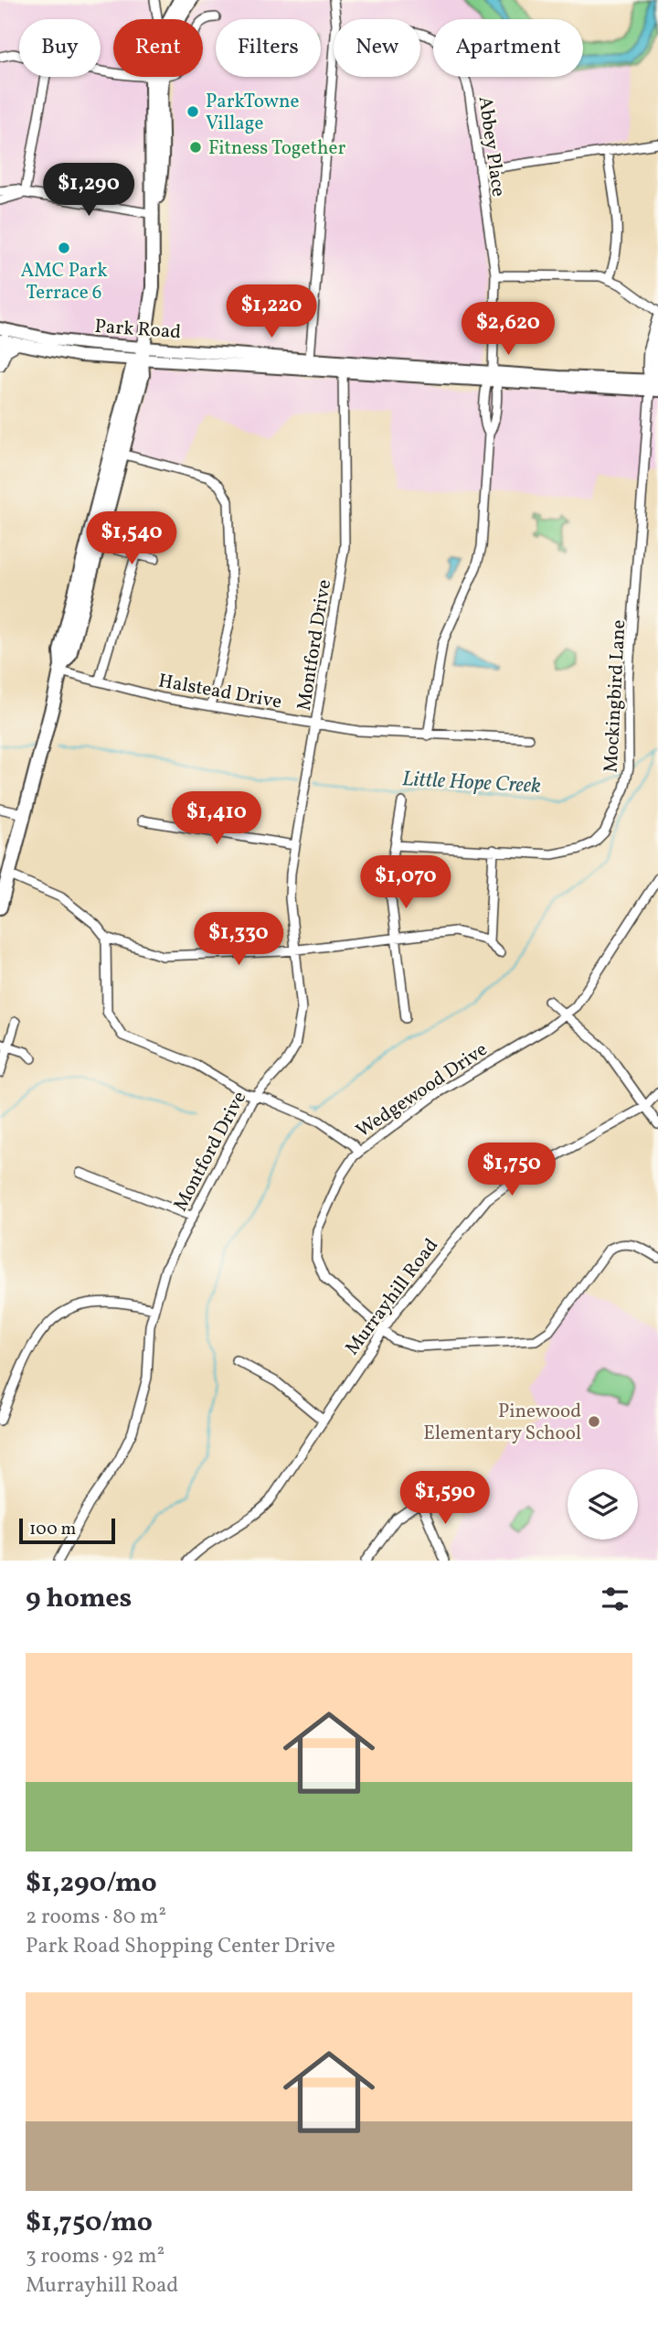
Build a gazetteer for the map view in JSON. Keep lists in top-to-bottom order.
{
  "streets": {
    "main road": ["Park Road"],
    "street": [
      "Abbey Place",
      "Montford Drive",
      "Halstead Drive",
      "Mockingbird Lane",
      "Wedgewood Drive",
      "Murrayhill Road"
    ]
  },
  "crossings": [
    ["Abbey Place", "Park Road"],
    ["Abbey Place", "Halstead Drive"],
    ["Park Road", "Montford Drive"],
    ["Park Road", "Mockingbird Lane"],
    ["Montford Drive", "Halstead Drive"],
    ["Wedgewood Drive", "Murrayhill Road"]
  ],
  "water": ["Little Hope Creek"],
  "places": [
    "ParkTowne Village",
    "Fitness Together",
    "AMC Park Terrace 6",
    "Pinewood Elementary School"
  ],
  "scale_bar": "100 m",
  "page": {
    "chip": [
      "Buy",
      "Rent",
      "Filters",
      "New",
      "Apartment"
    ],
    "price": [
      "$1,290",
      "$1,220",
      "$2,620",
      "$1,540",
      "$1,410",
      "$1,070",
      "$1,330",
      "$1,750",
      "$1,590"
    ],
    "scale": "100 m",
    "heading": "9 homes",
    "list": [
      {
        "name": "$1,290/mo",
        "note": "2 rooms · 80 m² · Park Road Shopping Center Drive"
      },
      {
        "name": "$1,750/mo",
        "note": "3 rooms · 92 m² · Murrayhill Road"
      }
    ]
  }
}
